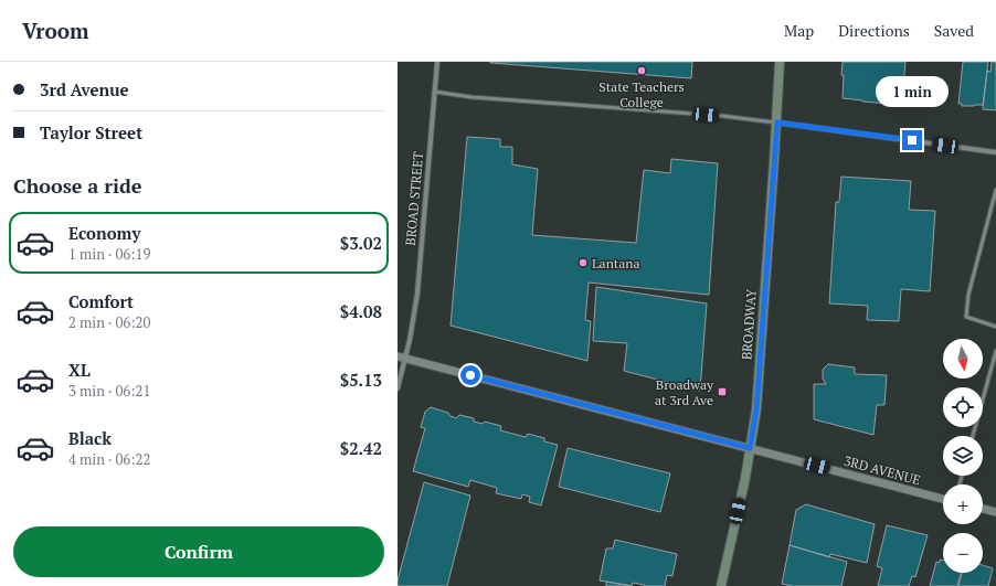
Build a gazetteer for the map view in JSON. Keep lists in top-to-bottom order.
{
  "streets": {
    "main road": ["BROADWAY"],
    "street": ["BROAD STREET", "3RD AVENUE"]
  },
  "crossings": [
    ["BROAD STREET", "3RD AVENUE"],
    ["BROADWAY", "3RD AVENUE"]
  ],
  "places": {
    "other": ["State Teachers College", "Lantana"],
    "transit": ["Broadway at 3rd Ave"]
  },
  "north": "bottom",
  "page": {
    "header": "Vroom",
    "nav": ["Map", "Directions", "Saved"],
    "banner": ["3rd Avenue", "Taylor Street"],
    "bubble": "1 min",
    "heading": "Choose a ride",
    "list": [
      {
        "name": "Economy",
        "note": "1 min · 06:19",
        "value": "$3.02"
      },
      {
        "name": "Comfort",
        "note": "2 min · 06:20",
        "value": "$4.08"
      },
      {
        "name": "XL",
        "note": "3 min · 06:21",
        "value": "$5.13"
      },
      {
        "name": "Black",
        "note": "4 min · 06:22",
        "value": "$2.42"
      }
    ],
    "map_buttons": ["+", "−"],
    "buttons": "Confirm"
  }
}
